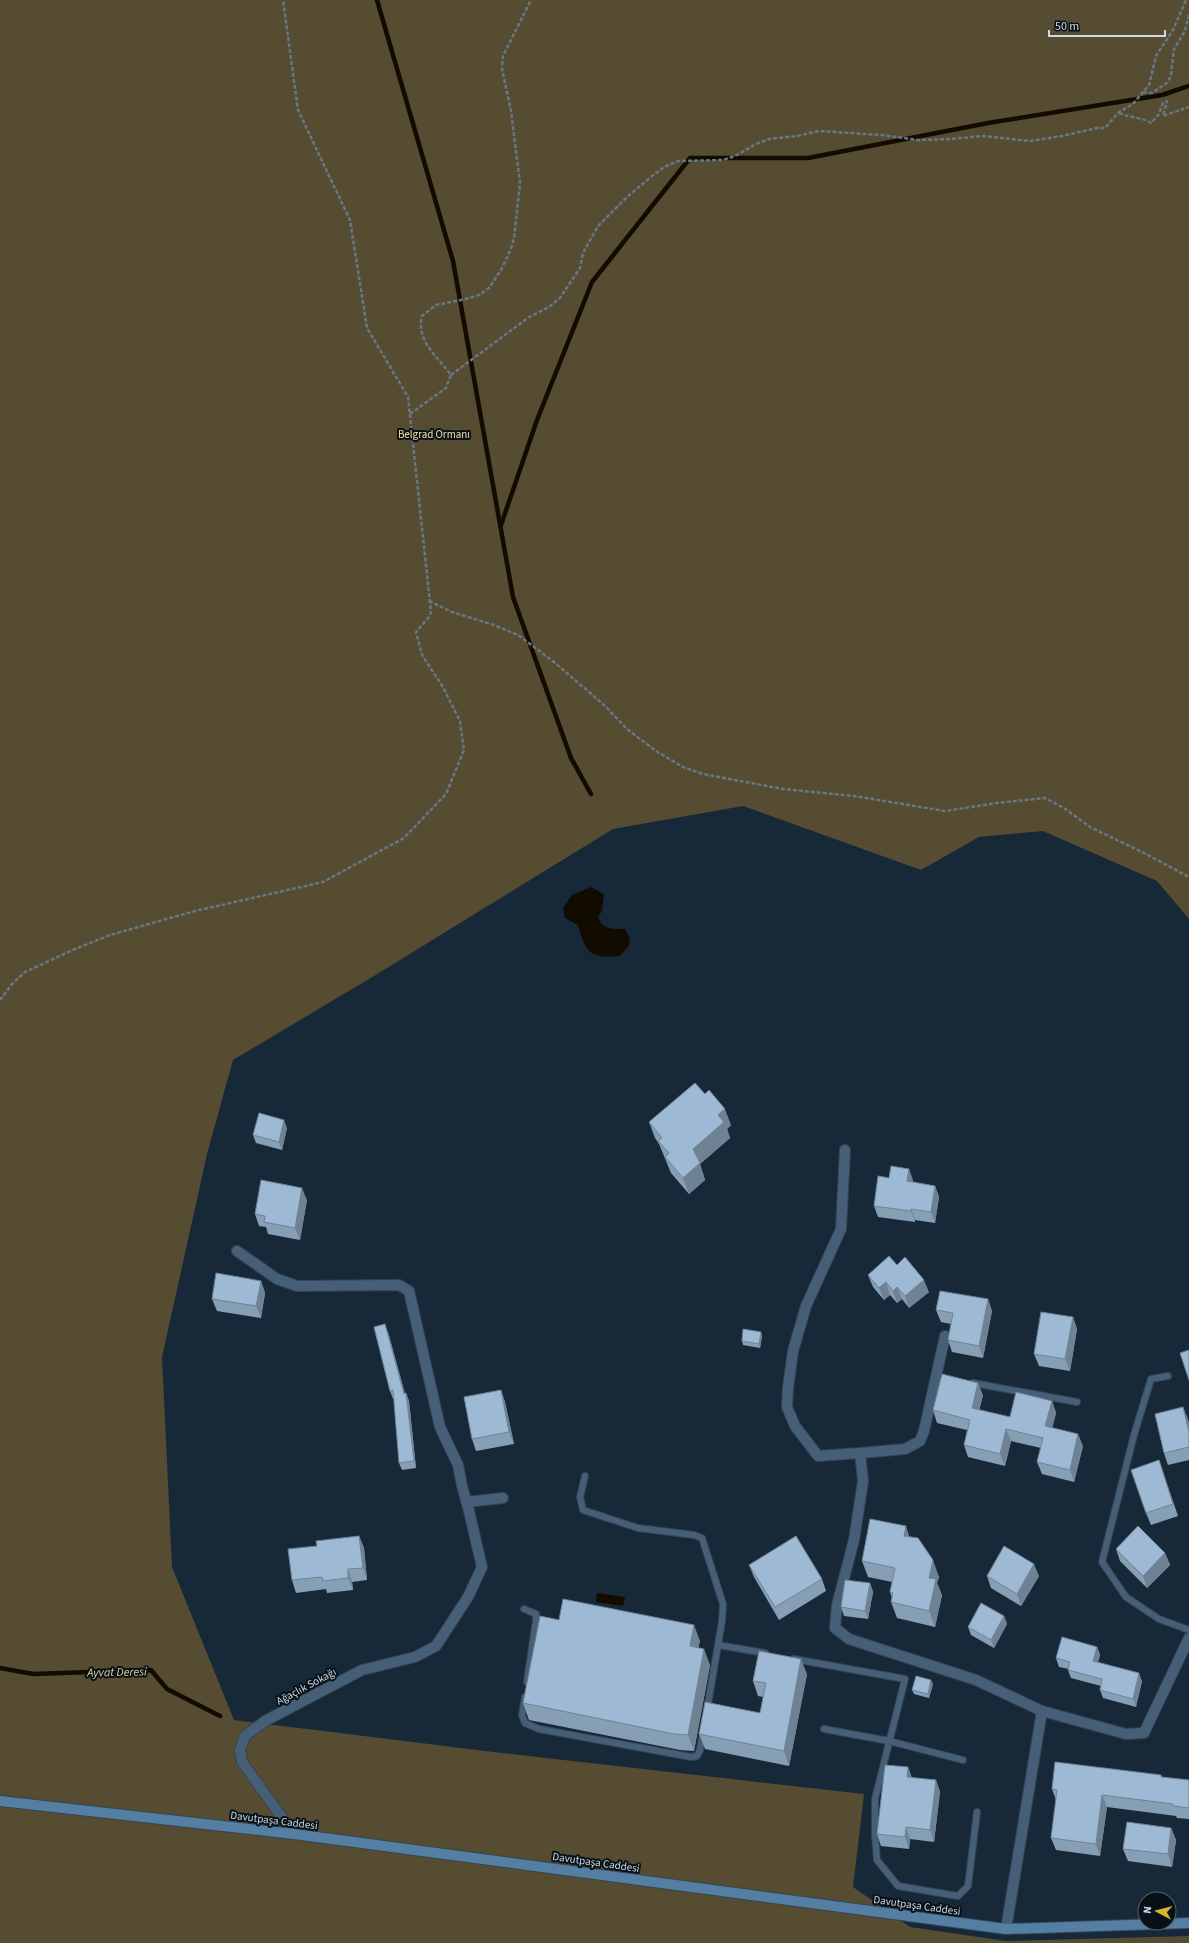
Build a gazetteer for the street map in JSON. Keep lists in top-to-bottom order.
{
  "streets": {
    "street": ["Ağaçlık Sokağı", "Davutpaşa Caddesi"]
  },
  "crossings": [
    ["Ağaçlık Sokağı", "Davutpaşa Caddesi"]
  ],
  "water": ["Ayvat Deresi"],
  "parks": ["Belgrad Ormanı"],
  "scale_bar": "50 m",
  "north": "left"
}
